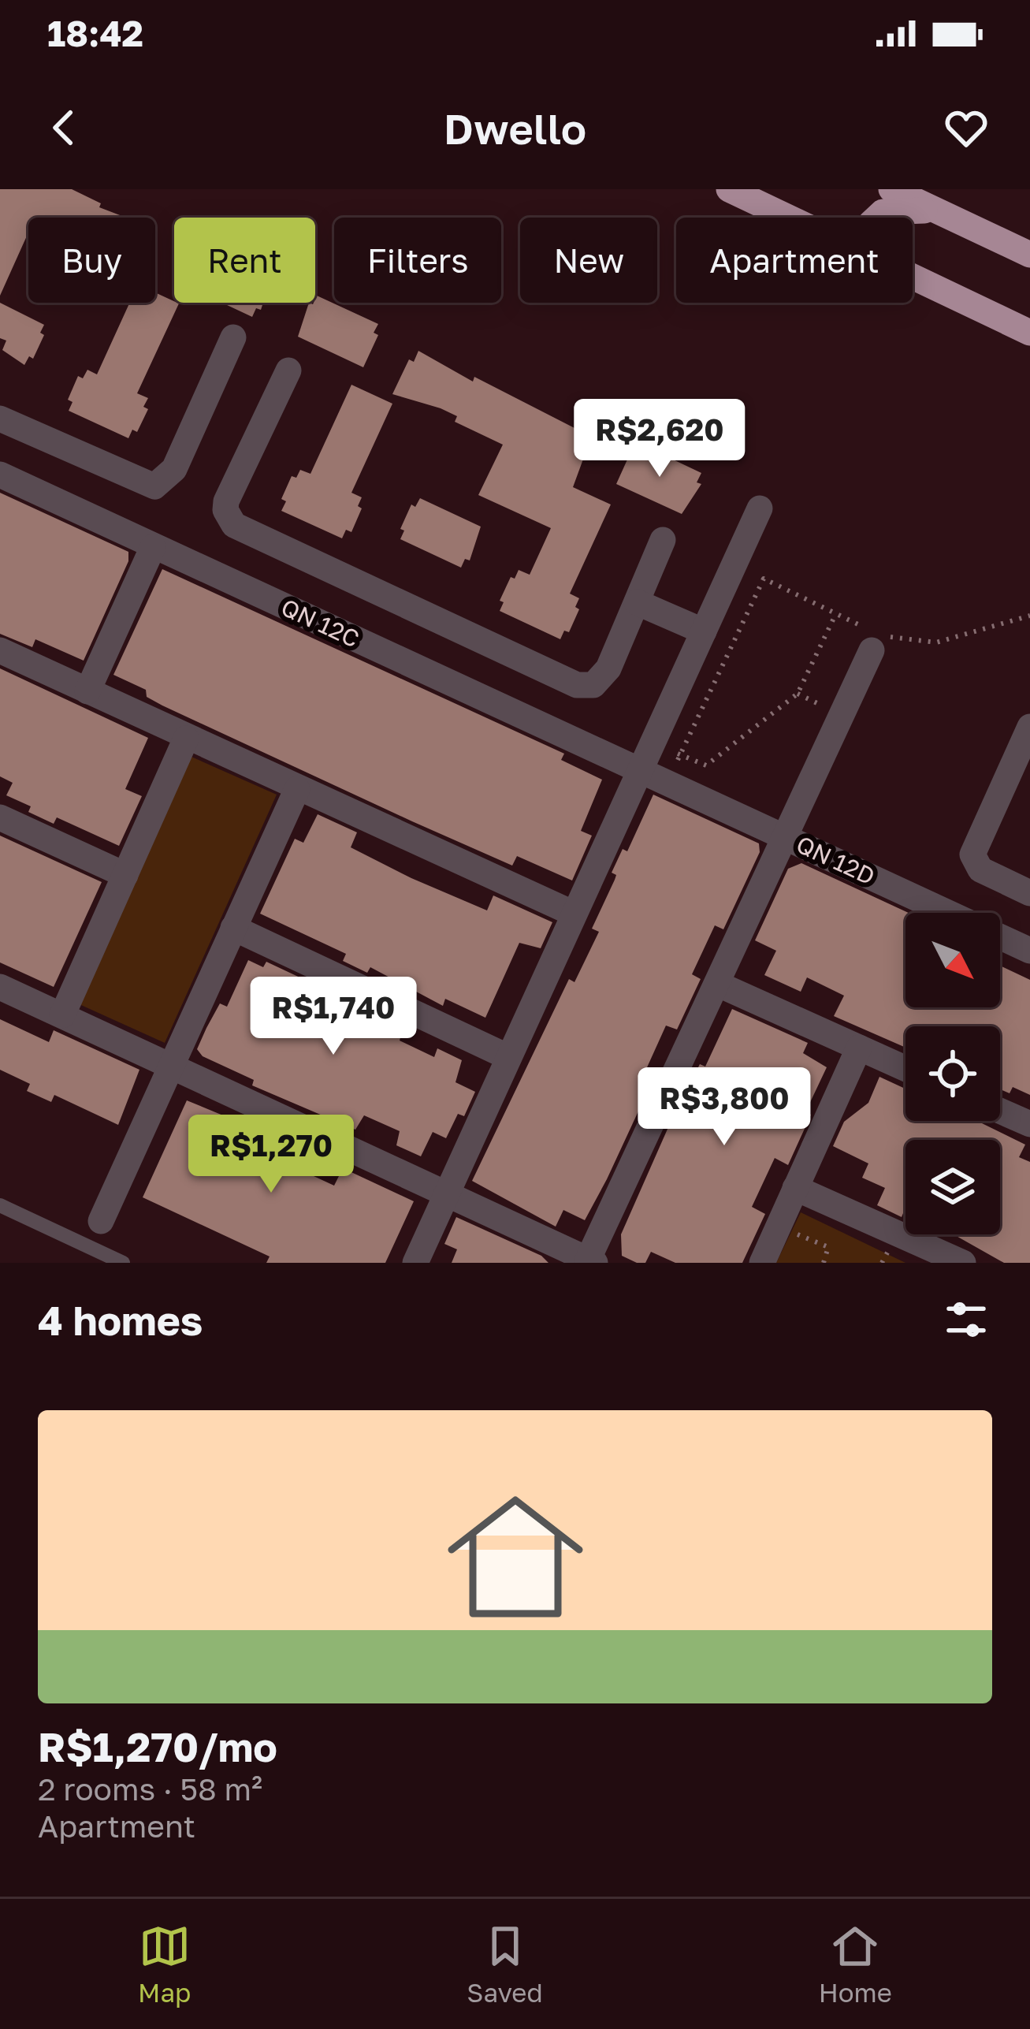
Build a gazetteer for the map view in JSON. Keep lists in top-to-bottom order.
{
  "streets": {
    "street": ["QN 12C", "QN 12D"]
  },
  "crossings": [
    ["QN 12C", "QN 12D"]
  ],
  "north": "bottom right",
  "page": {
    "status": "18:42",
    "header": "Dwello",
    "chip": [
      "Buy",
      "Rent",
      "Filters",
      "New",
      "Apartment"
    ],
    "price": [
      "R$2,620",
      "R$1,740",
      "R$3,800",
      "R$1,270"
    ],
    "heading": "4 homes",
    "list": [
      {
        "name": "R$1,270/mo",
        "note": "2 rooms · 58 m² · Apartment"
      }
    ],
    "tabs": ["Map", "Saved", "Home"]
  }
}
